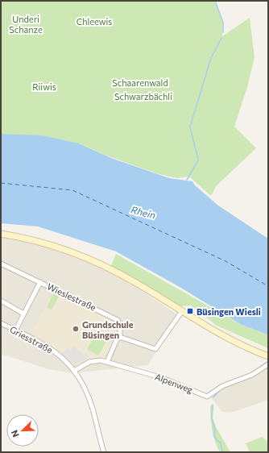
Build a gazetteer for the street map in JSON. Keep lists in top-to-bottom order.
{
  "streets": {
    "street": ["Wieslestraße", "Griesstraße", "Alpenweg"]
  },
  "crossings": [
    ["Griesstraße", "Alpenweg"]
  ],
  "water": ["Rhein"],
  "parks": [
    "Underi Schanze",
    "Chleewis",
    "Schaarenwald",
    "Riiwis",
    "Schwarzbächli"
  ],
  "places": {
    "transit": ["Büsingen Wiesli"],
    "other": ["Grundschule Büsingen"]
  },
  "north": "bottom left"
}
